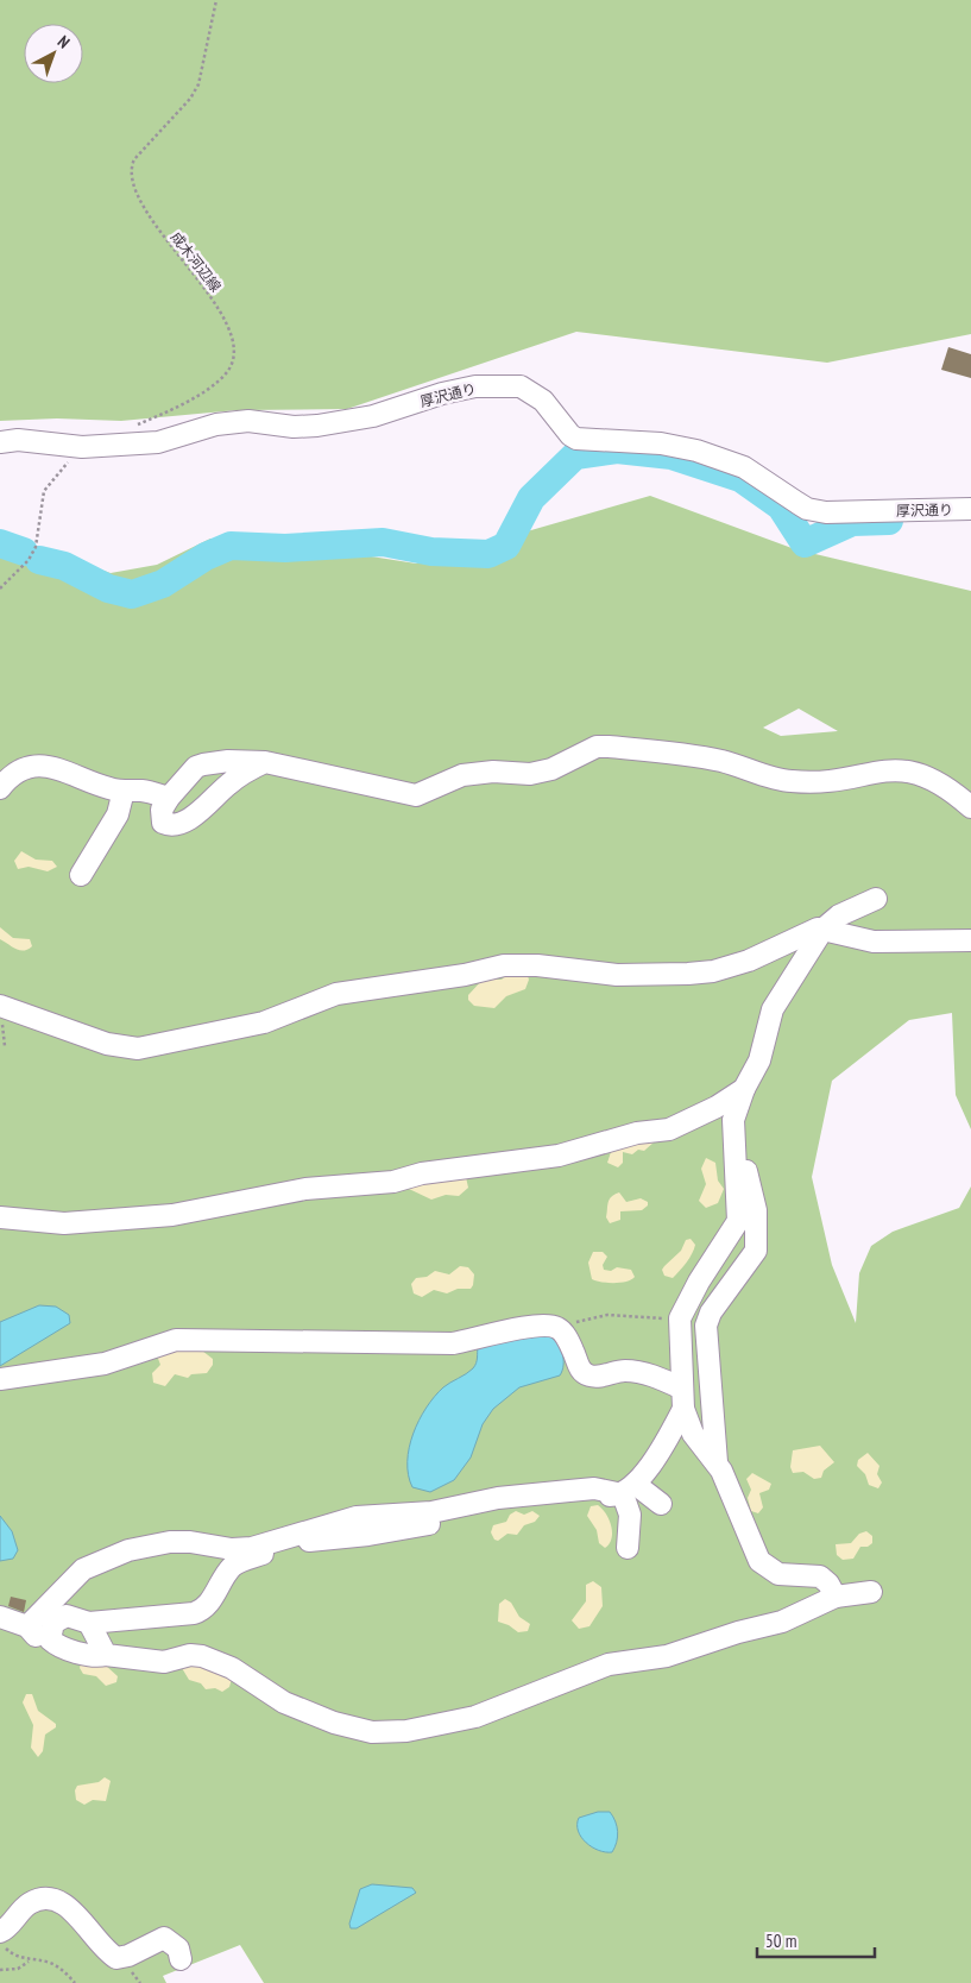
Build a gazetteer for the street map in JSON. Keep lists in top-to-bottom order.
{
  "streets": {
    "street": ["厚沢通り"],
    "path": ["成木河辺線"]
  },
  "scale_bar": "50 m",
  "north": "top right"
}
